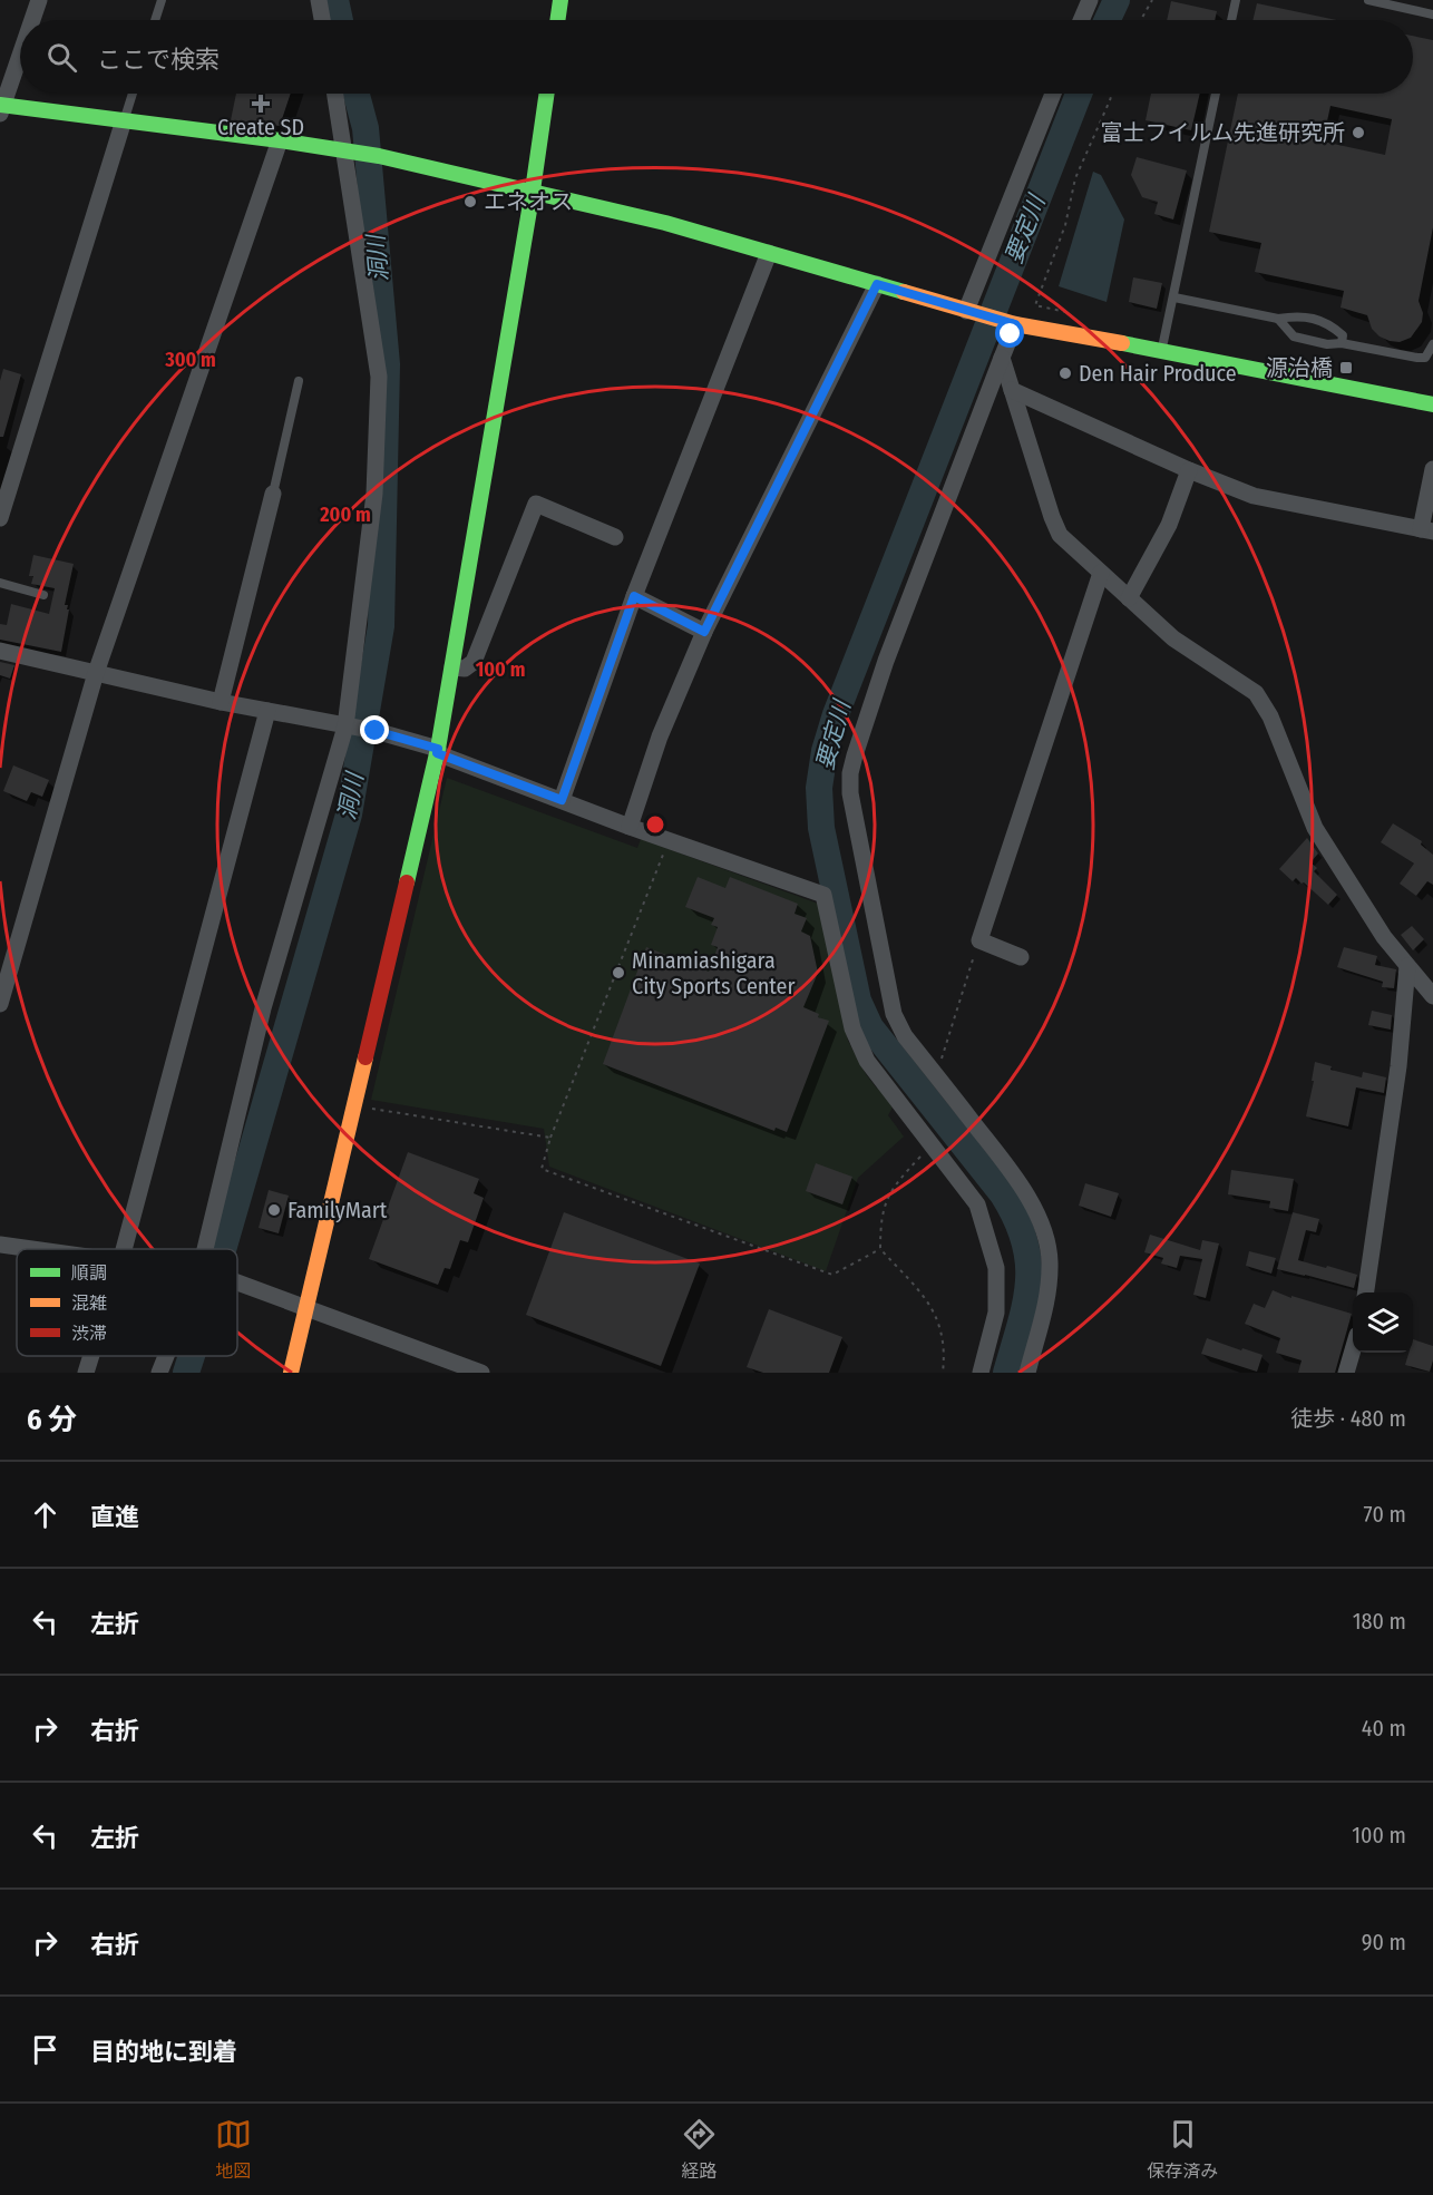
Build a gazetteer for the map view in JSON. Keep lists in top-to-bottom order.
{
  "water": ["要定川", "洞川"],
  "places": {
    "health": ["Create SD"],
    "other": [
      "富士フイルム先進研究所",
      "エネオス",
      "Den Hair Produce",
      "Minamiashigara City Sports Center",
      "FamilyMart"
    ],
    "transit": ["源治橋"]
  },
  "legend": ["順調", "混雑", "渋滞"],
  "page": {
    "search": "ここで検索",
    "heading": ["6 分", "徒歩 · 480 m"],
    "list": [
      ["直進", "70 m"],
      ["左折", "180 m"],
      ["右折", "40 m"],
      ["左折", "100 m"],
      ["右折", "90 m"],
      "目的地に到着"
    ],
    "nav": ["地図", "経路", "保存済み"]
  },
  "rings": ["300 m", "200 m", "100 m"]
}
